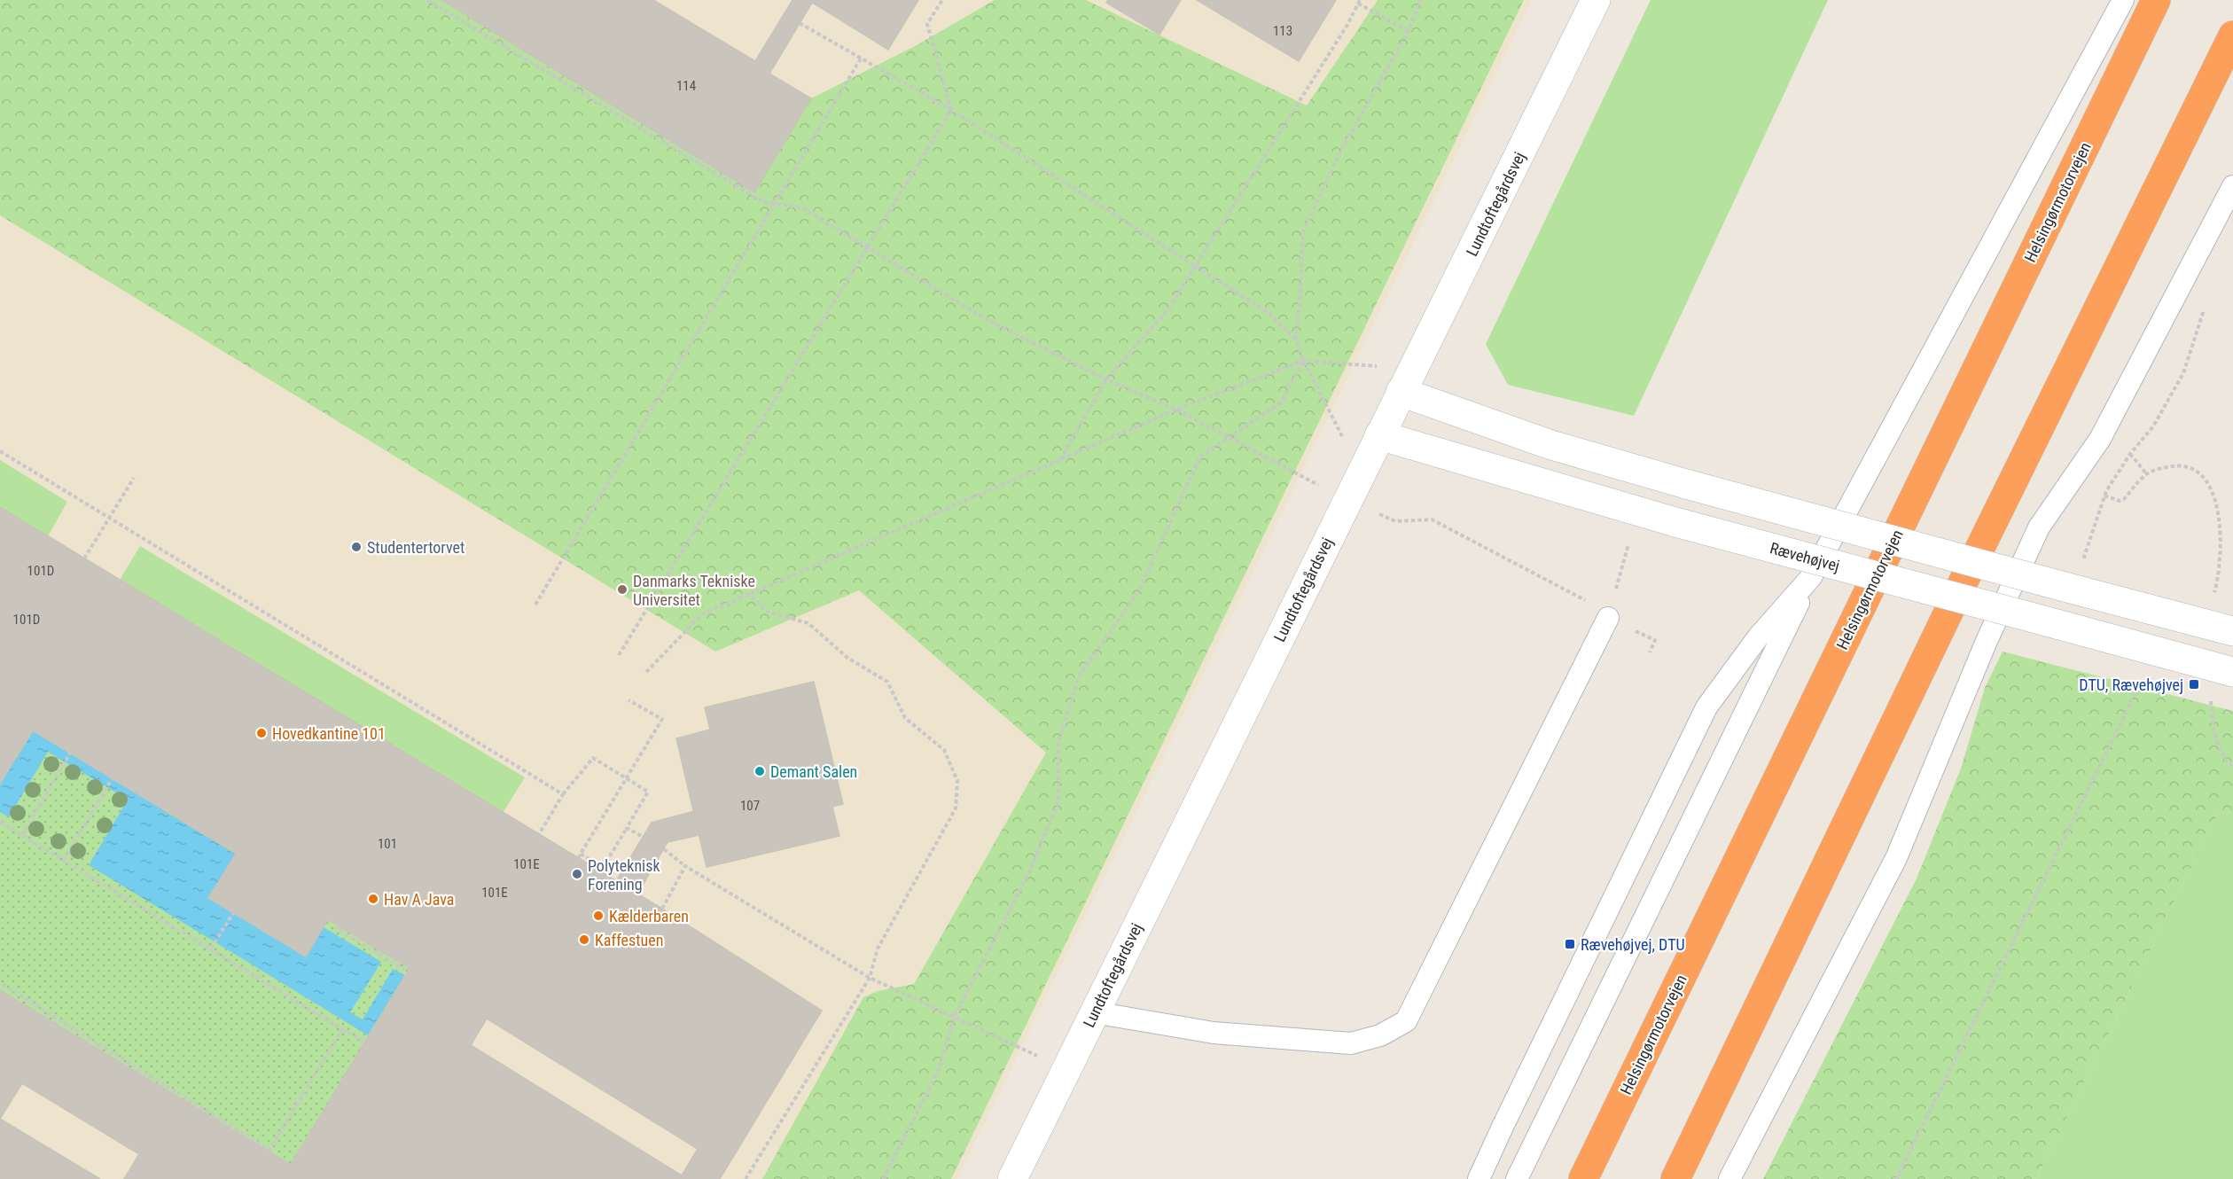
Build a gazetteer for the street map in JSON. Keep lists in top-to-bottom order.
{
  "streets": {
    "highway": ["Helsingørmotorvejen"],
    "street": ["Lundtoftegårdsvej", "Rævehøjvej"]
  },
  "crossings": [
    ["Lundtoftegårdsvej", "Rævehøjvej"]
  ],
  "places": {
    "other": [
      "Studentertorvet",
      "Danmarks Tekniske Universitet",
      "Hovedkantine 101",
      "Demant Salen",
      "Polyteknisk Forening",
      "Hav A Java",
      "Kælderbaren",
      "Kaffestuen"
    ],
    "transit": ["DTU, Rævehøjvej", "Rævehøjvej, DTU"]
  },
  "house_numbers": [
    "113",
    "114",
    "101D",
    "101D",
    "107",
    "101",
    "101E",
    "101E"
  ]
}
